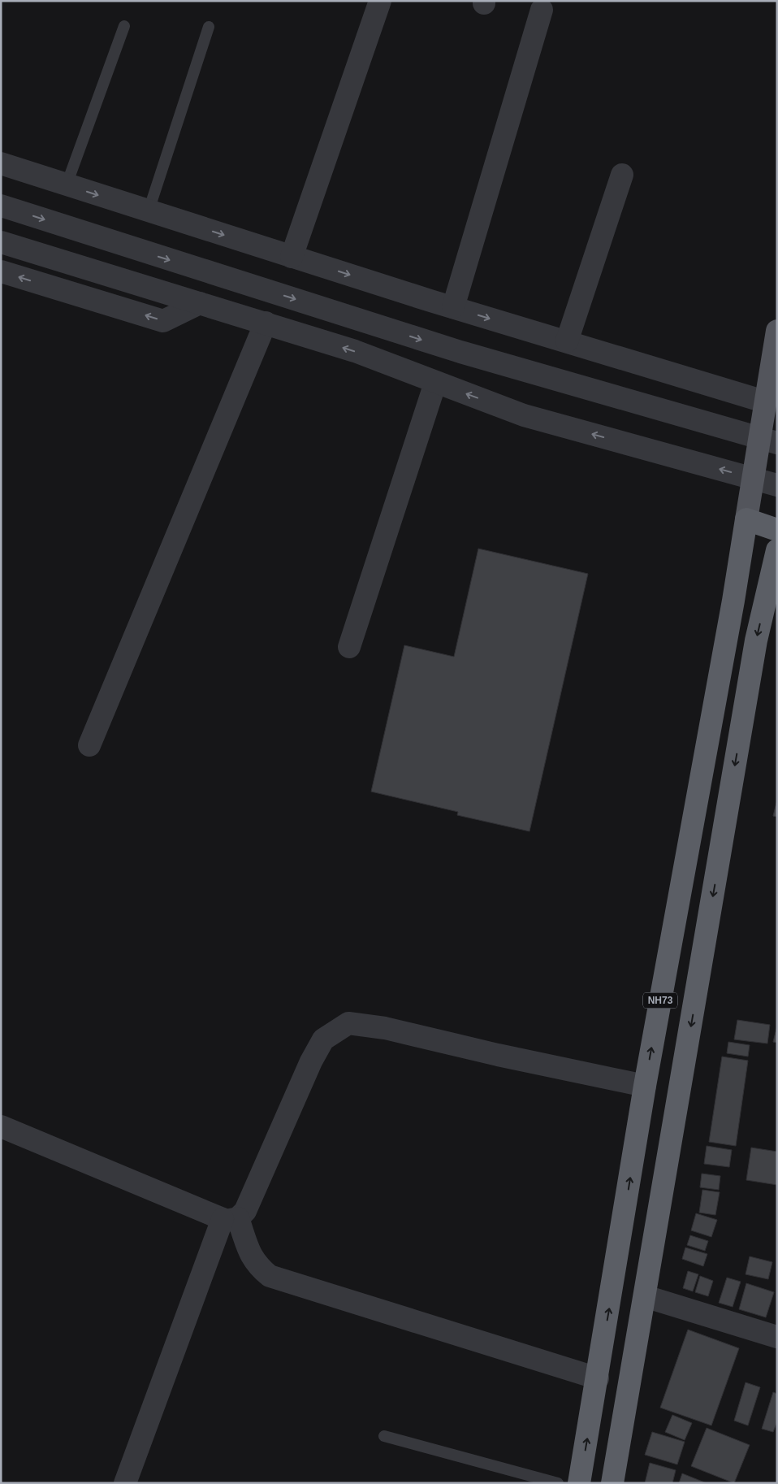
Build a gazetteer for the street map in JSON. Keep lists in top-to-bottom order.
{
  "streets": {
    "highway": ["NH73"]
  }
}
